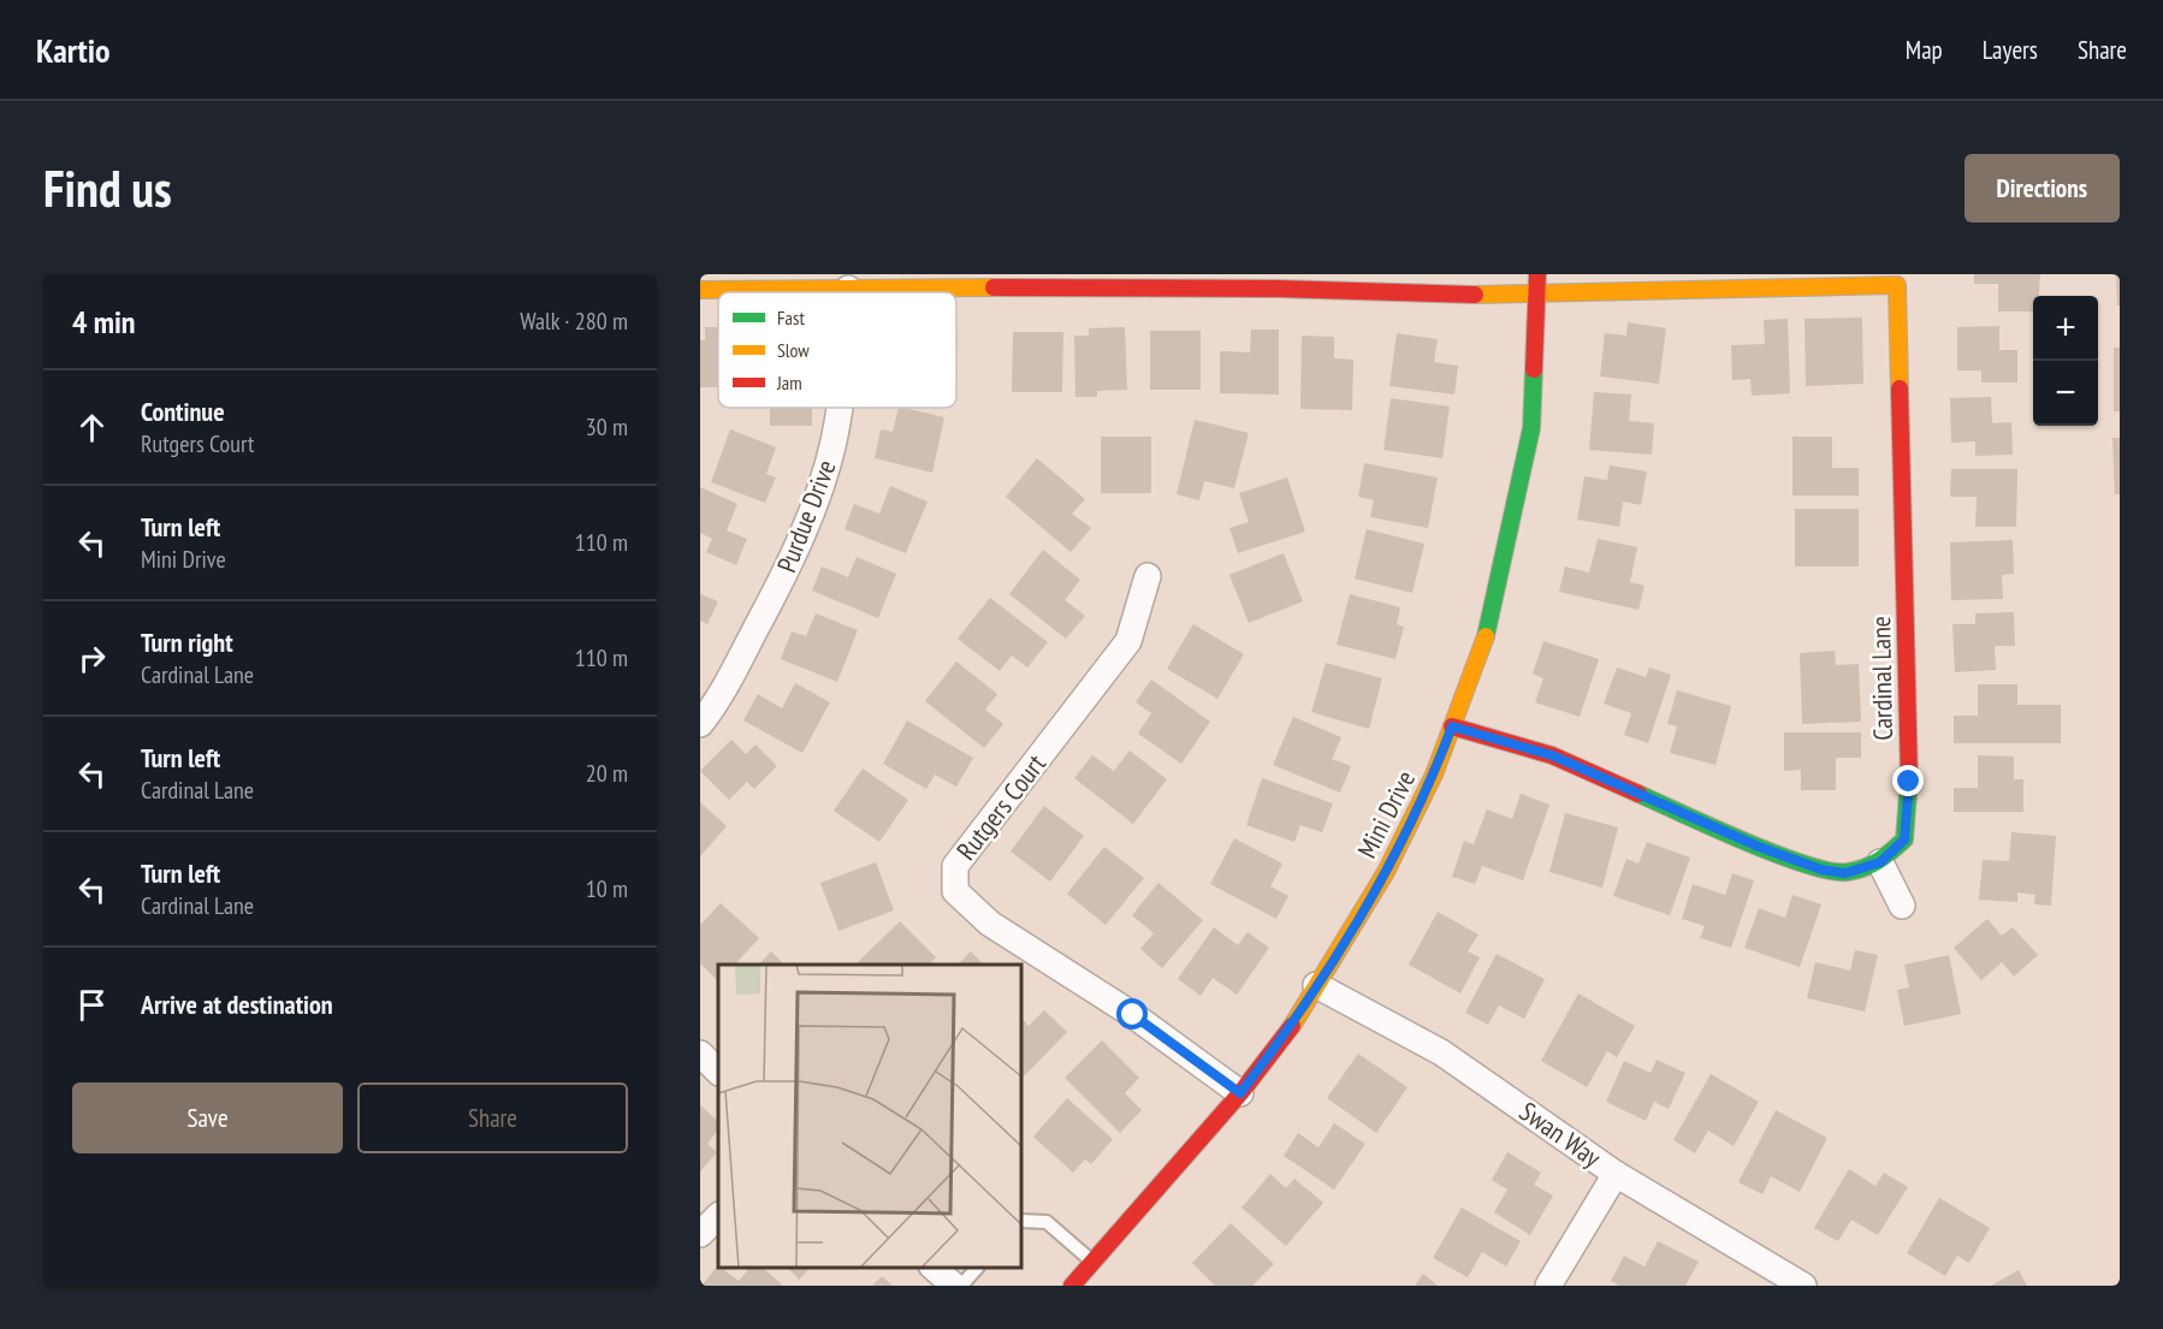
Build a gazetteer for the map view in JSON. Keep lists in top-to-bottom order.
{
  "streets": {
    "street": [
      "Purdue Drive",
      "Cardinal Lane",
      "Rutgers Court",
      "Mini Drive",
      "Swan Way"
    ]
  },
  "crossings": [
    ["Cardinal Lane", "Mini Drive"],
    ["Rutgers Court", "Mini Drive"],
    ["Mini Drive", "Swan Way"]
  ],
  "legend": ["Fast", "Slow", "Jam"],
  "page": {
    "header": "Kartio",
    "nav": ["Map", "Layers", "Share"],
    "buttons": [
      "Directions",
      ["Save", "Share"]
    ],
    "title": "Find us",
    "heading": ["4 min", "Walk · 280 m"],
    "map_buttons": ["+", "−"],
    "list": [
      ["Continue", "Rutgers Court", "30 m"],
      ["Turn left", "Mini Drive", "110 m"],
      ["Turn right", "Cardinal Lane", "110 m"],
      ["Turn left", "Cardinal Lane", "20 m"],
      ["Turn left", "Cardinal Lane", "10 m"],
      "Arrive at destination"
    ]
  }
}
